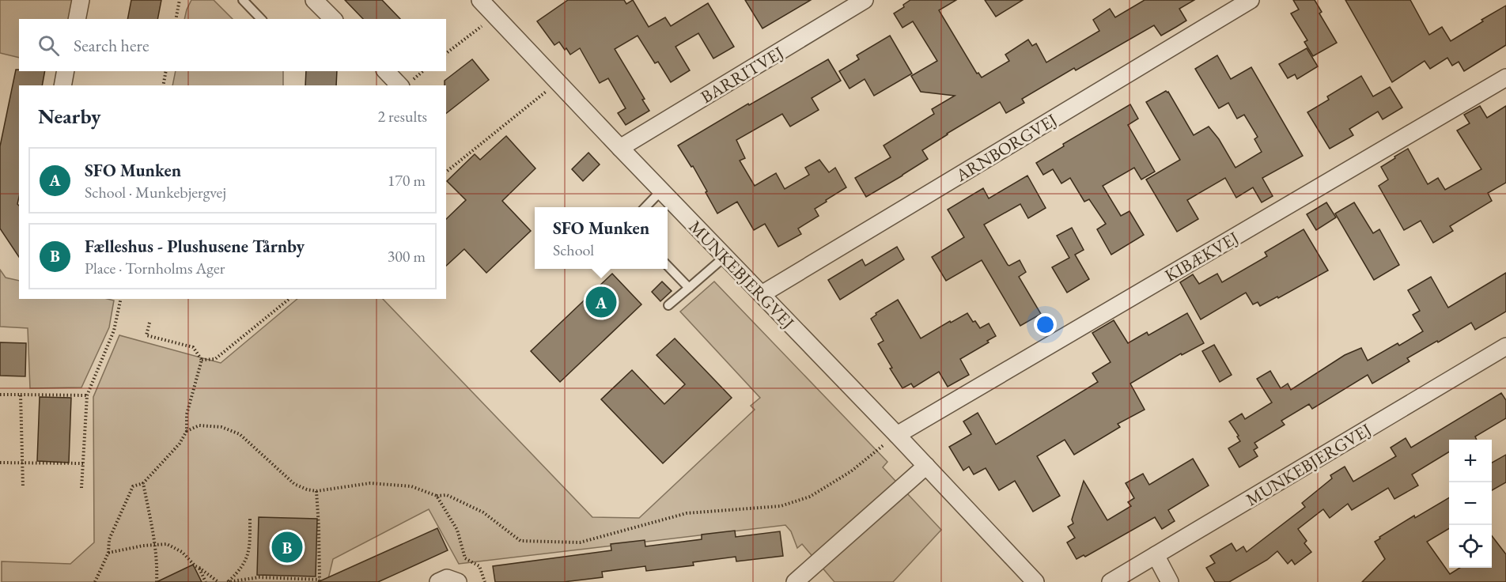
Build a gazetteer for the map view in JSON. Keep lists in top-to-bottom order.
{
  "streets": {
    "street": [
      "BARRITVEJ",
      "ARNBORGVEJ",
      "KIBÆKVEJ",
      "MUNKEBJERGVEJ"
    ]
  },
  "crossings": [
    ["BARRITVEJ", "MUNKEBJERGVEJ"],
    ["ARNBORGVEJ", "MUNKEBJERGVEJ"],
    ["KIBÆKVEJ", "MUNKEBJERGVEJ"]
  ],
  "page": {
    "search": "Search here",
    "heading": ["Nearby", "2 results"],
    "list": [
      {
        "mark": "A",
        "name": "SFO Munken",
        "note": "School · Munkebjergvej",
        "value": "170 m"
      },
      {
        "mark": "B",
        "name": "Fælleshus - Plushusene Tårnby",
        "note": "Place · Tornholms Ager",
        "value": "300 m"
      }
    ],
    "popup": ["SFO Munken", "School"],
    "pins": ["A", "B"],
    "map_buttons": ["+", "−"]
  }
}
